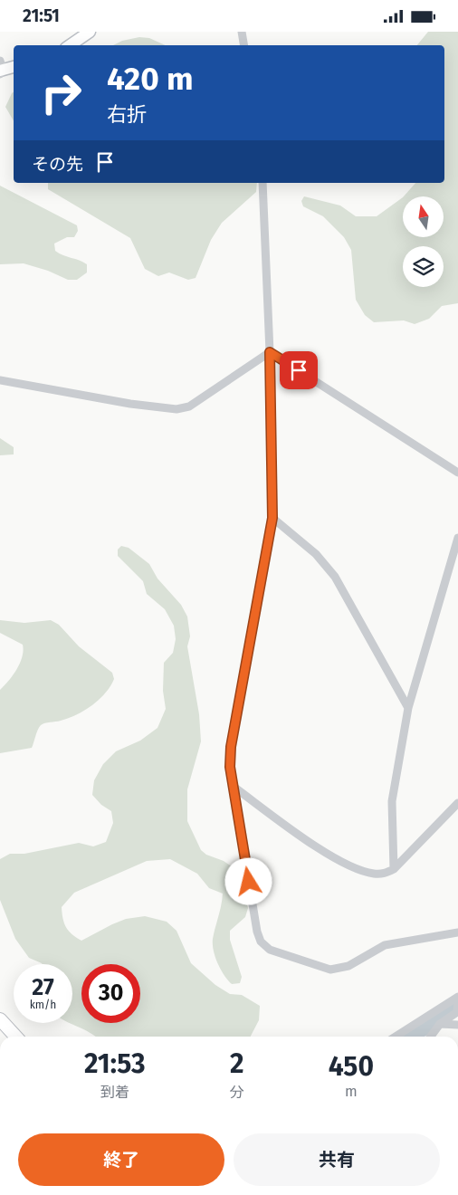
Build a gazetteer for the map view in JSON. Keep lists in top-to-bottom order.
{
  "north": "top",
  "page": {
    "status": "21:51",
    "turn": ["420 m", "右折"],
    "then": "その先",
    "speed": "27 km/h",
    "limit": "30",
    "eta": [
      "21:53",
      "到着",
      "2",
      "分",
      "450",
      "m"
    ],
    "buttons": ["終了", "共有"]
  }
}
